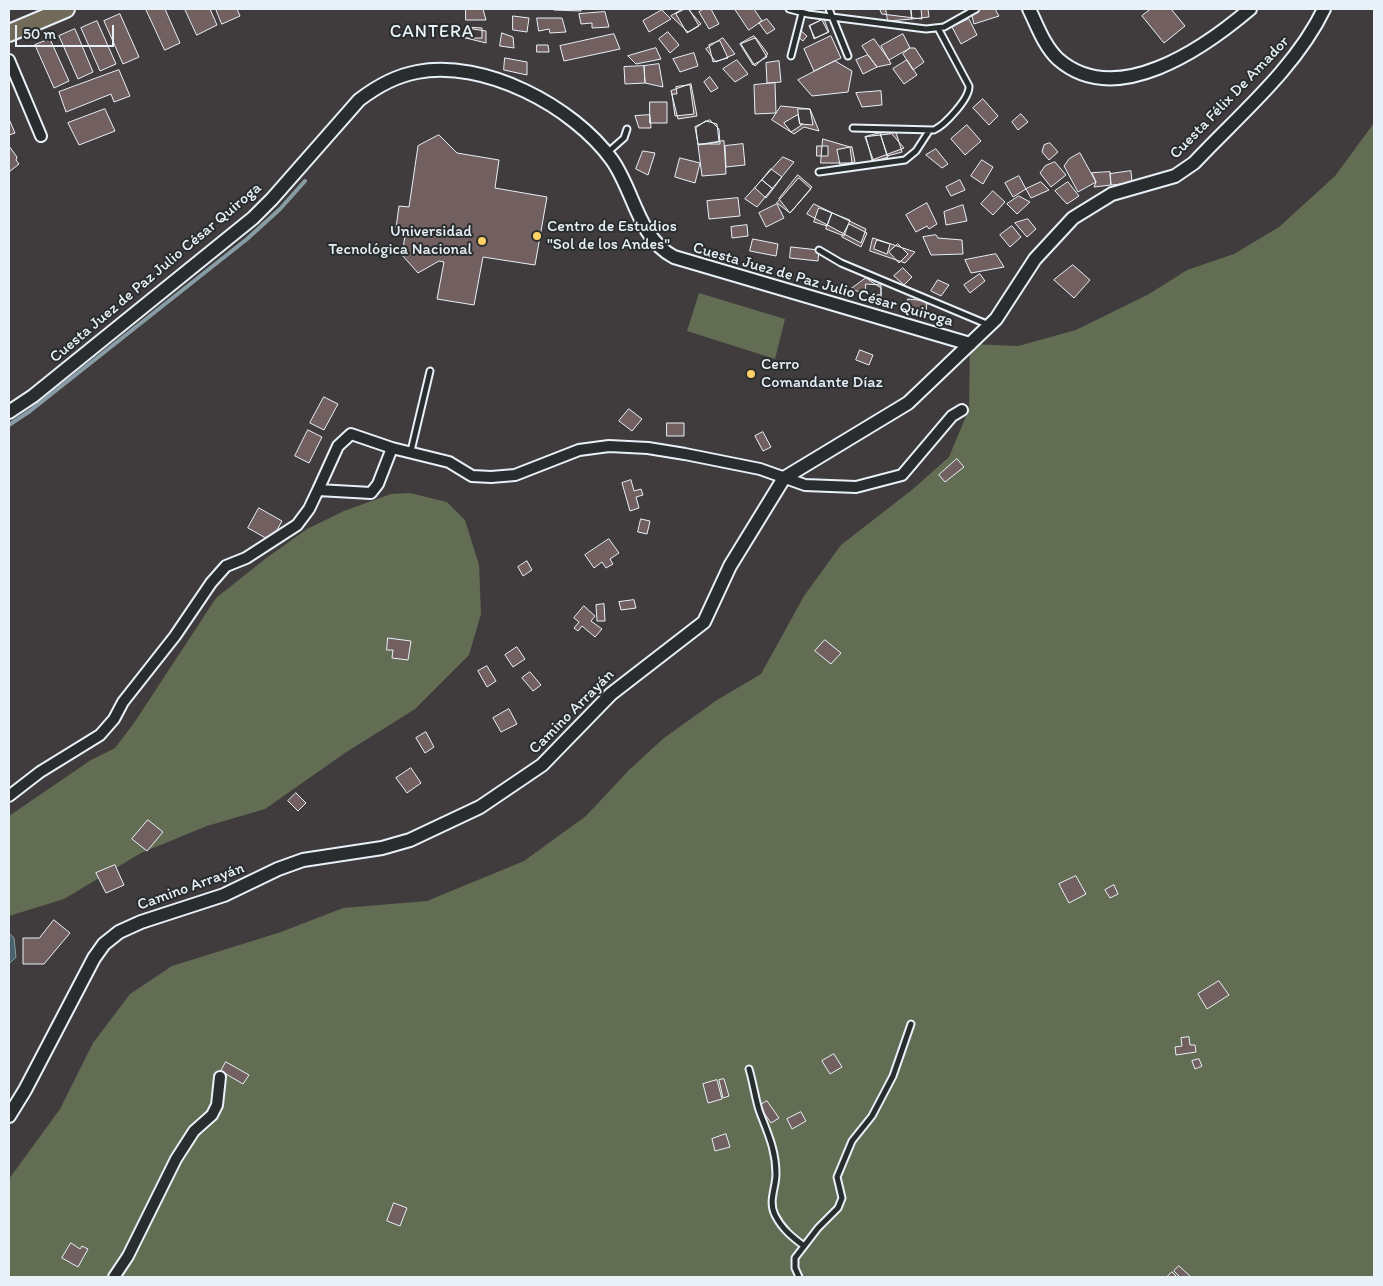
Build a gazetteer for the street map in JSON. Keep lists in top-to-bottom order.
{
  "streets": {
    "street": ["Cuesta Félix De Amador", "Cuesta Juez de Paz Julio César Quiroga", "Camino Arrayán"]
  },
  "crossings": [
    ["Cuesta Félix De Amador", "Cuesta Juez de Paz Julio César Quiroga"],
    ["Cuesta Félix De Amador", "Camino Arrayán"],
    ["Cuesta Juez de Paz Julio César Quiroga", "Camino Arrayán"]
  ],
  "districts": ["CANTERA"],
  "places": ["Centro de Estudios \"Sol de los Andes\"", "Universidad Tecnológica Nacional", "Cerro Comandante Díaz"],
  "scale_bar": "50 m"
}
